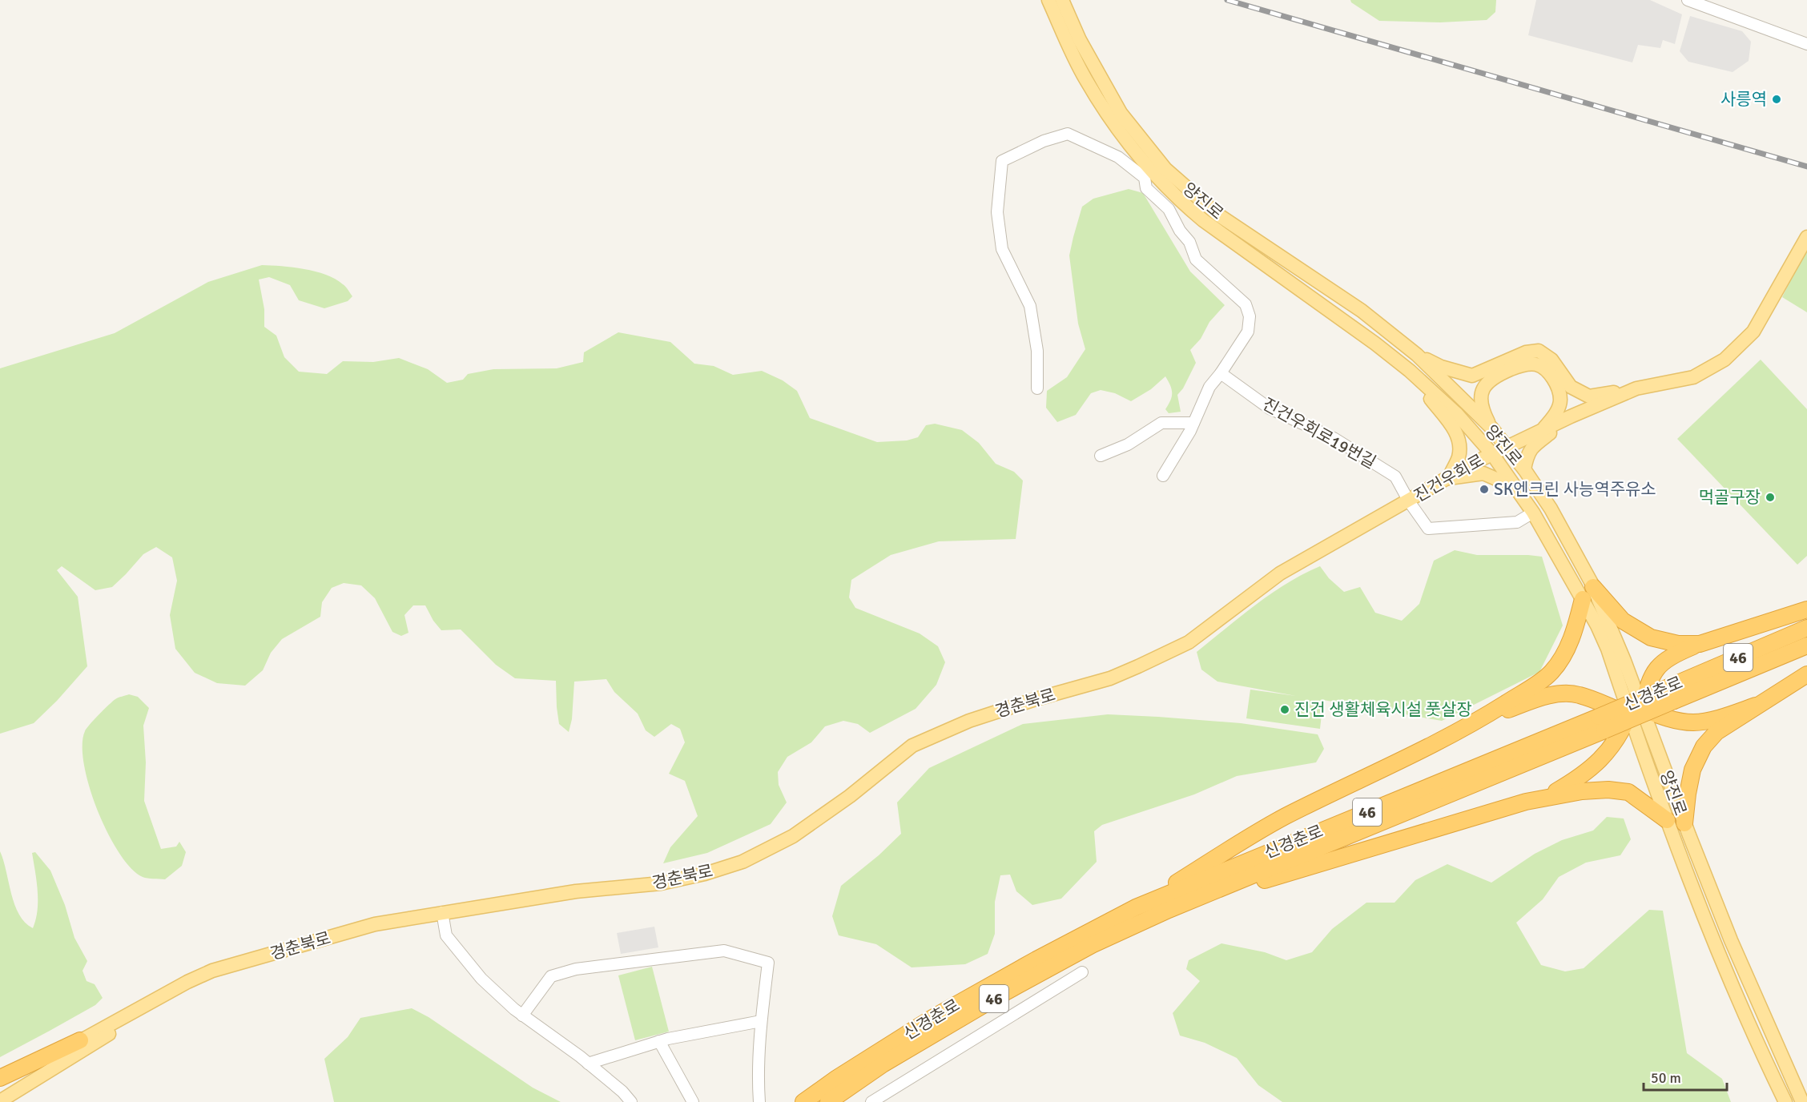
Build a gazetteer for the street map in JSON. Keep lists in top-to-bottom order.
{
  "streets": {
    "highway": ["46", "신경춘로"],
    "main road": ["양진로", "진건우회로", "경춘북로"],
    "street": ["진건우회로19번길"]
  },
  "crossings": [
    ["양진로", "진건우회로19번길"],
    ["양진로", "진건우회로"],
    ["진건우회로19번길", "진건우회로"],
    ["진건우회로", "경춘북로"]
  ],
  "places": [
    "사릉역",
    "SK엔크린 사능역주유소",
    "먹골구장",
    "진건 생활체육시설 풋살장"
  ],
  "scale_bar": "50 m"
}
